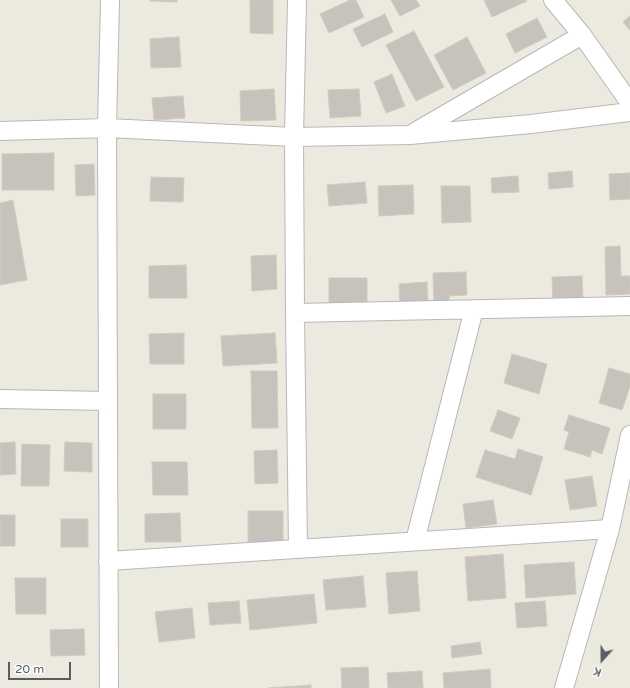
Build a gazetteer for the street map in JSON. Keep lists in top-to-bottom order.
{
  "scale_bar": "20 m",
  "north": "bottom"
}
